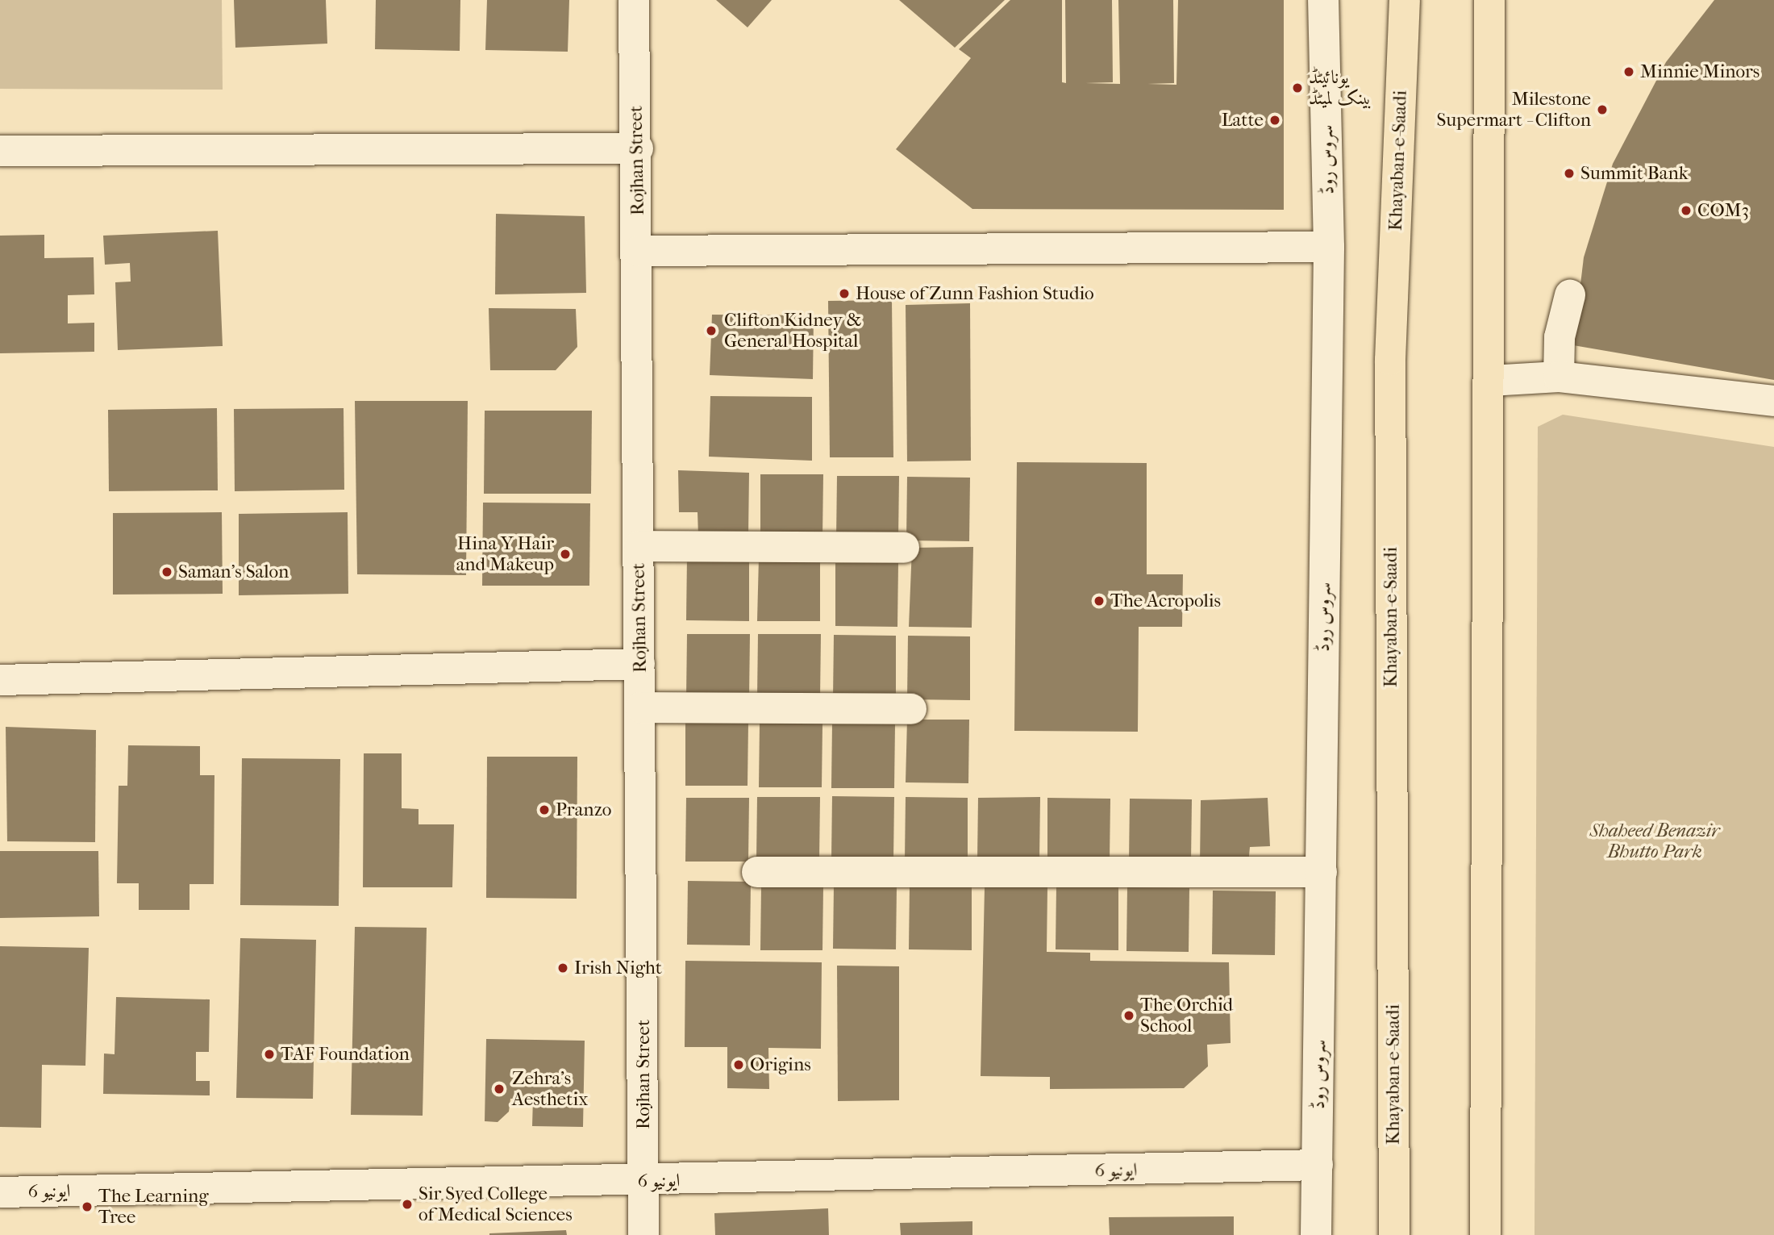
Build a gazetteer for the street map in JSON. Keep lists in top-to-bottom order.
{
  "streets": {
    "main road": ["Khayaban-e-Saadi"],
    "street": ["سروس روڈ", "Rojhan Street", "ایونیو 6"]
  },
  "crossings": [
    ["سروس روڈ", "ایونیو 6"],
    ["Rojhan Street", "ایونیو 6"]
  ],
  "parks": ["Shaheed Benazir Bhutto Park"],
  "places": [
    "Minnie Minors",
    "یونائیٹڈ بینک لمیٹڈ",
    "Milestone Supermart - Clifton",
    "Latte",
    "Summit Bank",
    "COM3",
    "House of Zunn Fashion Studio",
    "Clifton Kidney & General Hospital",
    "Hina Y Hair and Makeup",
    "Saman's Salon",
    "The Acropolis",
    "Pranzo",
    "Irish Night",
    "The Orchid School",
    "TAF Foundation",
    "Origins",
    "Zehra's Aesthetix",
    "Sir Syed College of Medical Sciences",
    "The Learning Tree"
  ]
}
